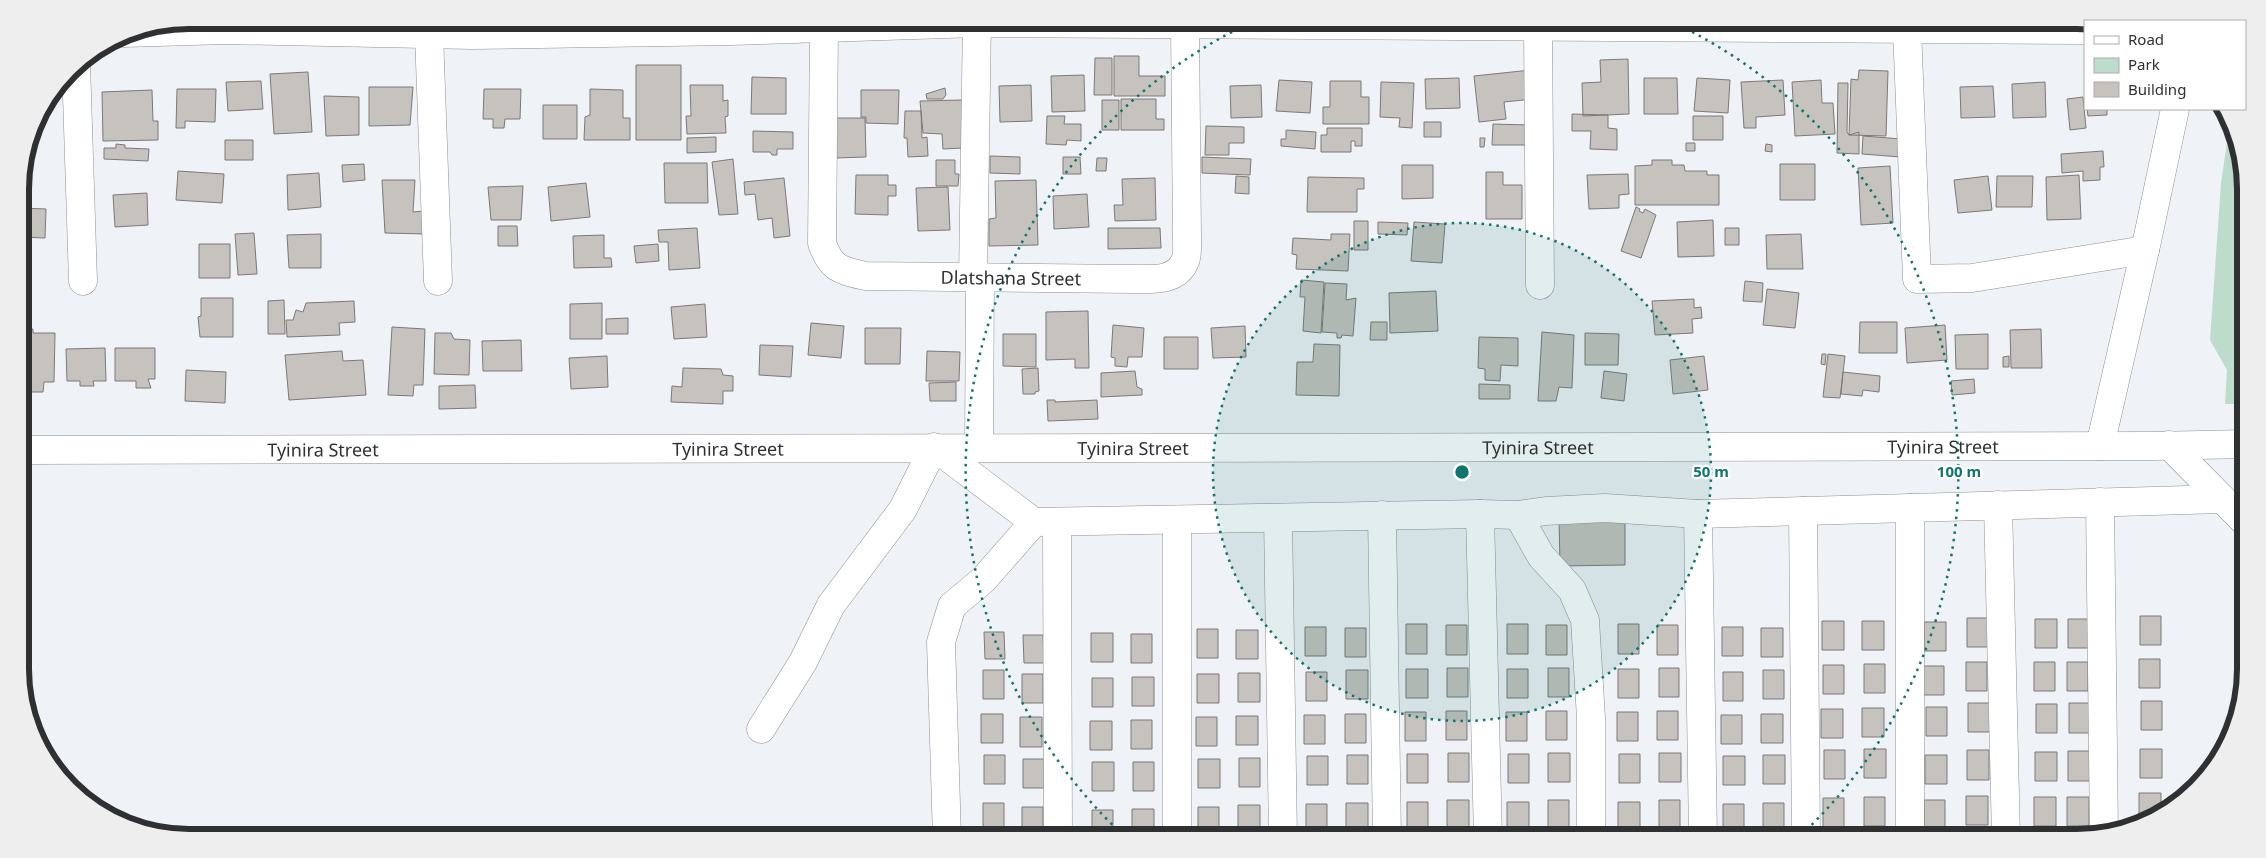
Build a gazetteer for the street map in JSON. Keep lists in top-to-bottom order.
{
  "streets": {
    "street": ["Dlatshana Street", "Tyinira Street"]
  },
  "legend": ["Road", "Park", "Building"],
  "rings": ["50 m", "100 m"]
}
